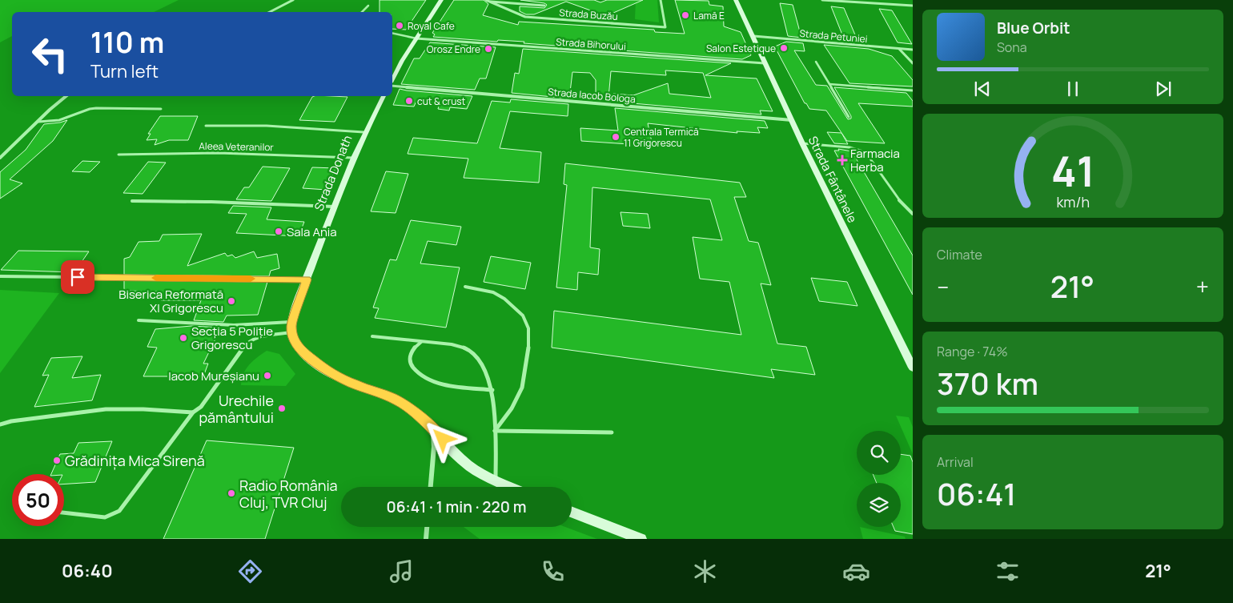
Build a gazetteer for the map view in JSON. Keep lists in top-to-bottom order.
{
  "streets": {
    "main road": ["Strada Donath", "Strada Fântânele"],
    "street": [
      "Strada Buzău",
      "Strada Petuniei",
      "Strada Bihorului",
      "Strada Iacob Bologa"
    ],
    "lane": ["Aleea Veteranilor"]
  },
  "crossings": [
    ["Strada Petuniei", "Strada Fântânele"],
    ["Strada Bihorului", "Strada Fântânele"],
    ["Strada Iacob Bologa", "Strada Fântânele"],
    ["Aleea Veteranilor", "Strada Donath"]
  ],
  "places": {
    "other": [
      "Lamă E",
      "Royal Cafe",
      "Salon Estetique",
      "Orosz Endre",
      "cut & crust",
      "Centrala Termică 11 Grigorescu",
      "Sala Ania",
      "Biserica Reformată XI Grigorescu",
      "Secția 5 Poliție Grigorescu",
      "Iacob Mureșianu",
      "Urechile pământului",
      "Grădinița Mica Sirenă",
      "Radio România Cluj, TVR Cluj"
    ],
    "health": ["Farmacia Herba"]
  },
  "page": {
    "turn": ["110 m", "Turn left"],
    "song": ["Blue Orbit", "Sona"],
    "tile": [
      "Climate",
      ["Range · 74%", "370 km"],
      ["Arrival", "06:41"]
    ],
    "heat": ["−", "21°", "+"],
    "limit": "50",
    "trip": "06:41 · 1 min · 220 m",
    "tabs": ["06:40", "21°"],
    "gauge": ["41", "km/h"]
  }
}
